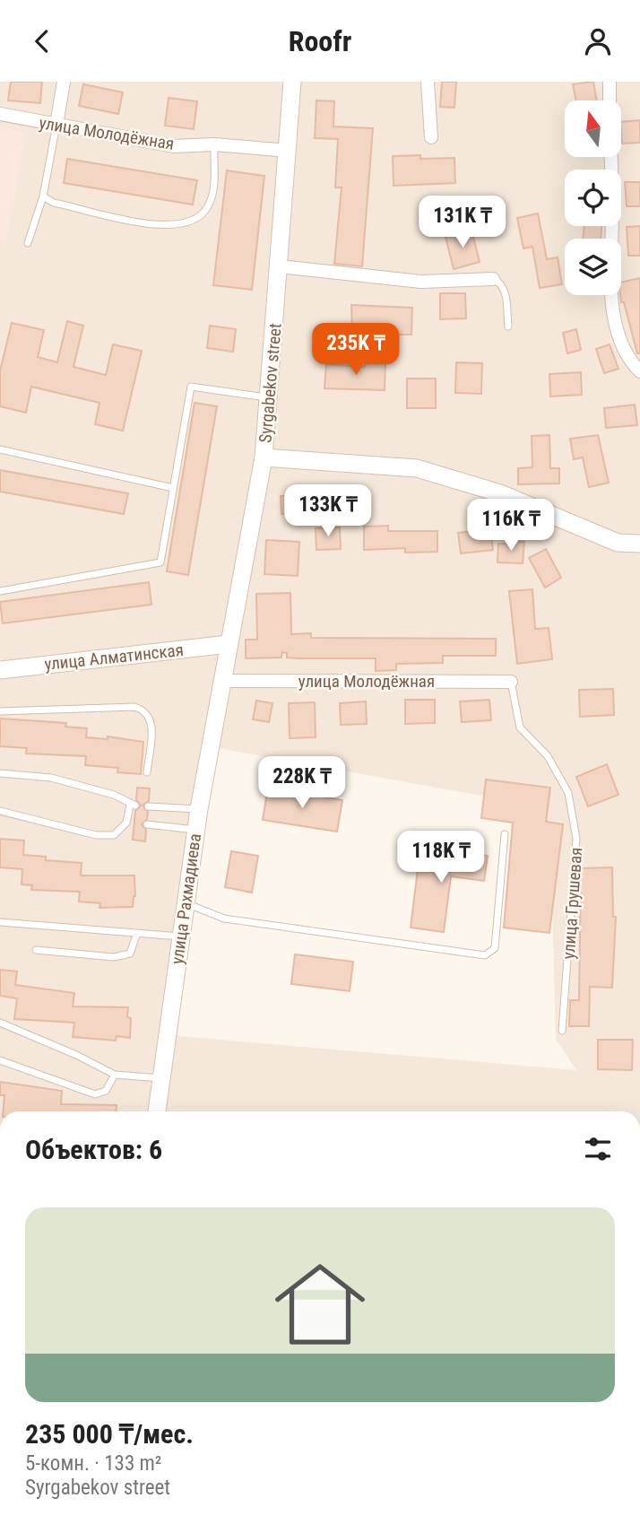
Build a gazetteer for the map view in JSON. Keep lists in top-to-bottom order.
{
  "streets": {
    "street": [
      "улица Молодёжная",
      "Syrgabekov street",
      "улица Алматинская",
      "улица Рахмадиева"
    ],
    "lane": ["улица Грушевая"]
  },
  "crossings": [
    ["улица Молодёжная", "Syrgabekov street"],
    ["улица Молодёжная", "улица Рахмадиева"],
    ["улица Молодёжная", "улица Грушевая"],
    ["Syrgabekov street", "улица Алматинская"],
    ["Syrgabekov street", "улица Рахмадиева"]
  ],
  "north": "top",
  "page": {
    "header": "Roofr",
    "price": [
      "131K ₸",
      "235K ₸",
      "133K ₸",
      "116K ₸",
      "228K ₸",
      "118K ₸"
    ],
    "heading": "Объектов: 6",
    "list": [
      {
        "name": "235 000 ₸/мес.",
        "note": "5-комн. · 133 m² · Syrgabekov street"
      }
    ]
  }
}
